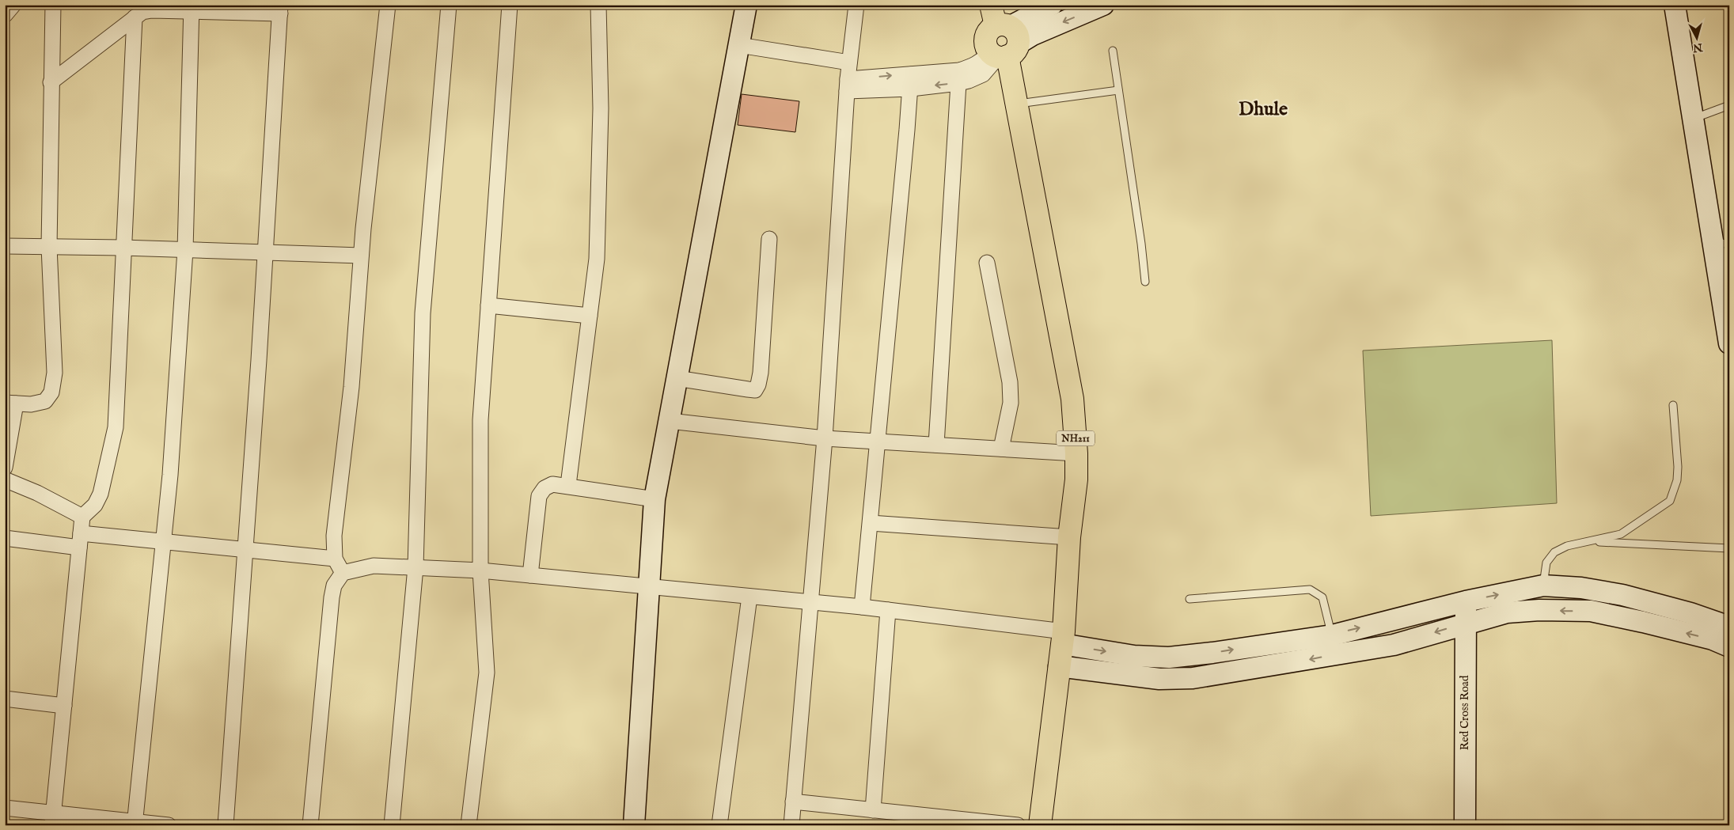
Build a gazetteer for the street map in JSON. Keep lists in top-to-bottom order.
{
  "streets": {
    "main road": ["NH211"],
    "street": ["Red Cross Road"]
  },
  "districts": ["Dhule"],
  "north": "bottom"
}
